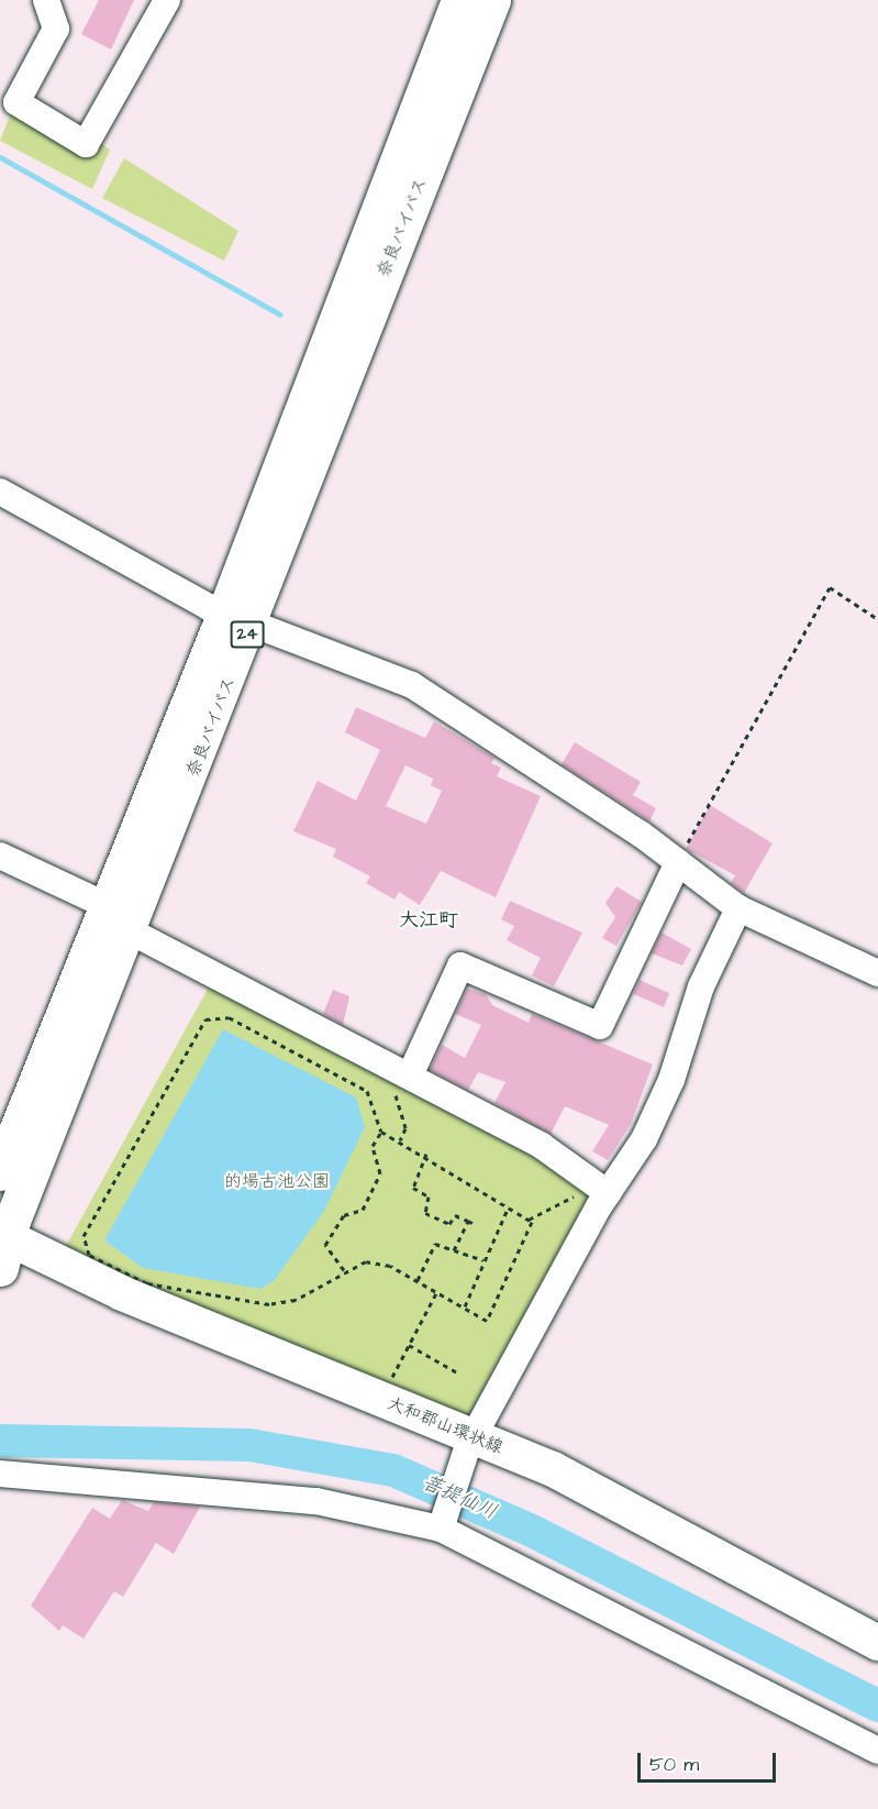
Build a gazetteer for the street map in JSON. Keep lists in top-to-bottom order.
{
  "streets": {
    "highway": ["奈良バイパス", "24"],
    "main road": ["大和郡山環状線"]
  },
  "crossings": [
    ["奈良バイパス", "大和郡山環状線"]
  ],
  "districts": ["大江町"],
  "water": ["菩提仙川"],
  "parks": ["的場古池公園"],
  "scale_bar": "50 m"
}
